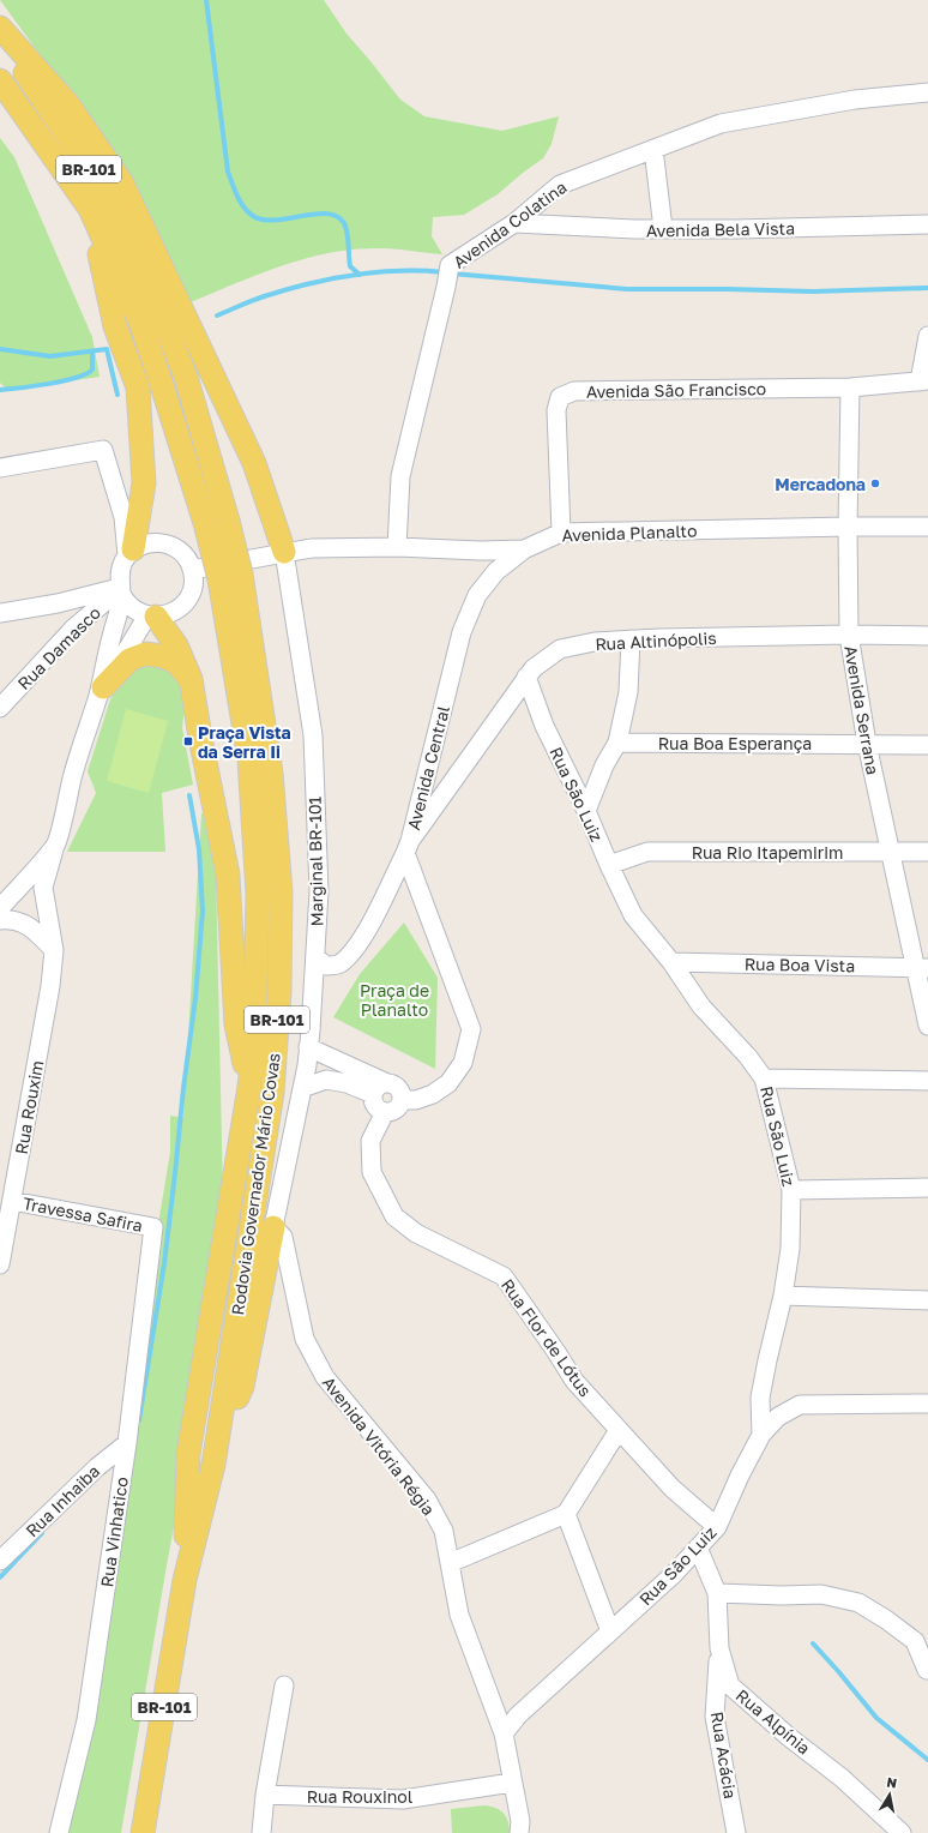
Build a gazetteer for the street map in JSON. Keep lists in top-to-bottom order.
{
  "streets": {
    "main road": ["BR-101", "Rodovia Governador Mário Covas"],
    "street": [
      "Avenida Colatina",
      "Avenida Bela Vista",
      "Avenida São Francisco",
      "Avenida Planalto",
      "Rua Altinópolis",
      "Rua Damasco",
      "Avenida Serrana",
      "Rua Boa Esperança",
      "Avenida Central",
      "Rua São Luiz",
      "Rua Rio Itapemirim",
      "Marginal BR-101",
      "Rua Boa Vista",
      "Rua Rouxim",
      "Travessa Safira",
      "Rua Flor de Lótus",
      "Avenida Vitória Régia",
      "Rua Inhaiba",
      "Rua Vinhatico",
      "Rua Alpínia",
      "Rua Acácia",
      "Rua Rouxinol"
    ]
  },
  "crossings": [
    ["Avenida Colatina", "Avenida Bela Vista"],
    ["Avenida Colatina", "Avenida Planalto"],
    ["Avenida São Francisco", "Avenida Planalto"],
    ["Avenida São Francisco", "Avenida Serrana"],
    ["Avenida Planalto", "Rua Damasco"],
    ["Avenida Planalto", "Avenida Serrana"],
    ["Avenida Planalto", "Avenida Central"],
    ["Avenida Planalto", "Marginal BR-101"],
    ["Rua Altinópolis", "Avenida Serrana"],
    ["Rua Altinópolis", "Avenida Central"],
    ["Rua Altinópolis", "Rua São Luiz"],
    ["Avenida Serrana", "Rua Boa Esperança"],
    ["Avenida Serrana", "Rua Rio Itapemirim"],
    ["Avenida Serrana", "Rua Boa Vista"],
    ["Avenida Central", "Marginal BR-101"],
    ["Rua São Luiz", "Rua Rio Itapemirim"],
    ["Rua São Luiz", "Rua Boa Vista"],
    ["Rua São Luiz", "Rua Flor de Lótus"],
    ["Rua São Luiz", "Avenida Vitória Régia"],
    ["Rua São Luiz", "Rua Alpínia"],
    ["Marginal BR-101", "Avenida Vitória Régia"],
    ["Rua Rouxim", "Travessa Safira"],
    ["Travessa Safira", "Rua Vinhatico"],
    ["Avenida Vitória Régia", "Rua Rouxinol"],
    ["Rua Inhaiba", "Rua Vinhatico"],
    ["Rua Alpínia", "Rua Acácia"]
  ],
  "parks": ["Praça de Planalto"],
  "places": {
    "other": ["Mercadona"],
    "transit": ["Praça Vista da Serra Ii"]
  },
  "north": "top"
}
